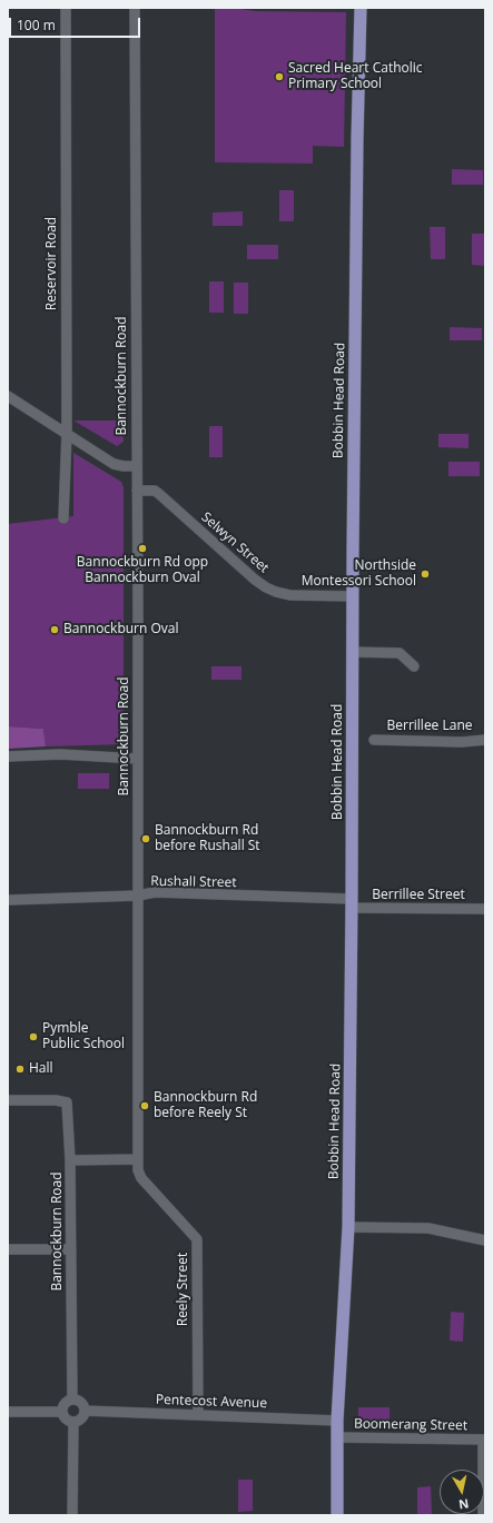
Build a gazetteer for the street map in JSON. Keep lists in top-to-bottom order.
{
  "streets": {
    "main road": ["Bobbin Head Road"],
    "street": [
      "Reservoir Road",
      "Bannockburn Road",
      "Selwyn Street",
      "Berrillee Lane",
      "Rushall Street",
      "Berrillee Street",
      "Reely Street",
      "Pentecost Avenue",
      "Boomerang Street"
    ]
  },
  "crossings": [
    ["Bannockburn Road", "Selwyn Street"],
    ["Bannockburn Road", "Rushall Street"],
    ["Bannockburn Road", "Reely Street"],
    ["Bannockburn Road", "Pentecost Avenue"],
    ["Bobbin Head Road", "Selwyn Street"],
    ["Bobbin Head Road", "Rushall Street"],
    ["Bobbin Head Road", "Berrillee Street"],
    ["Bobbin Head Road", "Pentecost Avenue"],
    ["Bobbin Head Road", "Boomerang Street"],
    ["Rushall Street", "Berrillee Street"],
    ["Reely Street", "Pentecost Avenue"]
  ],
  "places": [
    "Sacred Heart Catholic Primary School",
    "Bannockburn Rd opp Bannockburn Oval",
    "Northside Montessori School",
    "Bannockburn Oval",
    "Bannockburn Rd before Rushall St",
    "Pymble Public School",
    "Hall",
    "Bannockburn Rd before Reely St"
  ],
  "scale_bar": "100 m",
  "north": "bottom"
}
